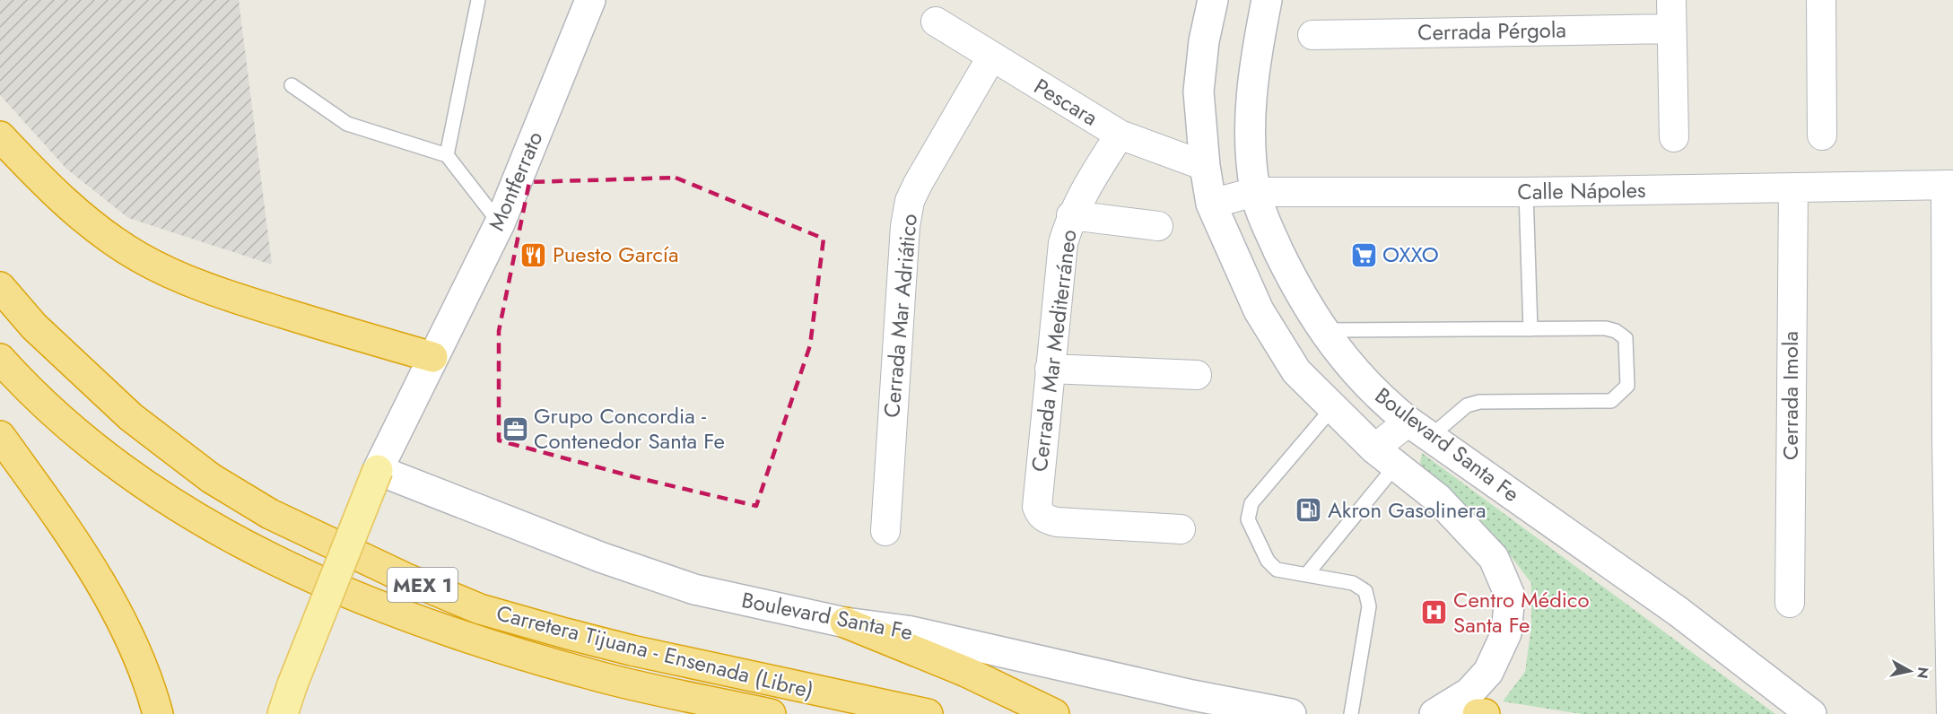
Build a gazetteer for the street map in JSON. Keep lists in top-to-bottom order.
{
  "streets": {
    "highway": ["MEX 1", "Carretera Tijuana - Ensenada (Libre)"],
    "main road": ["Montferrato", "Boulevard Santa Fe"],
    "street": [
      "Cerrada Pérgola",
      "Pescara",
      "Calle Nápoles",
      "Cerrada Mar Adriático",
      "Cerrada Mar Mediterráneo",
      "Cerrada Imola"
    ]
  },
  "crossings": [
    ["Pescara", "Cerrada Mar Adriático"],
    ["Pescara", "Cerrada Mar Mediterráneo"],
    ["Pescara", "Boulevard Santa Fe"],
    ["Montferrato", "Boulevard Santa Fe"],
    ["Calle Nápoles", "Cerrada Imola"],
    ["Calle Nápoles", "Boulevard Santa Fe"]
  ],
  "places": {
    "restaurant": ["Puesto García"],
    "supermarket": ["OXXO"],
    "office": ["Grupo Concordia - Contenedor Santa Fe"],
    "fuel station": ["Akron Gasolinera"],
    "hospital": ["Centro Médico Santa Fe"]
  },
  "north": "right"
}
